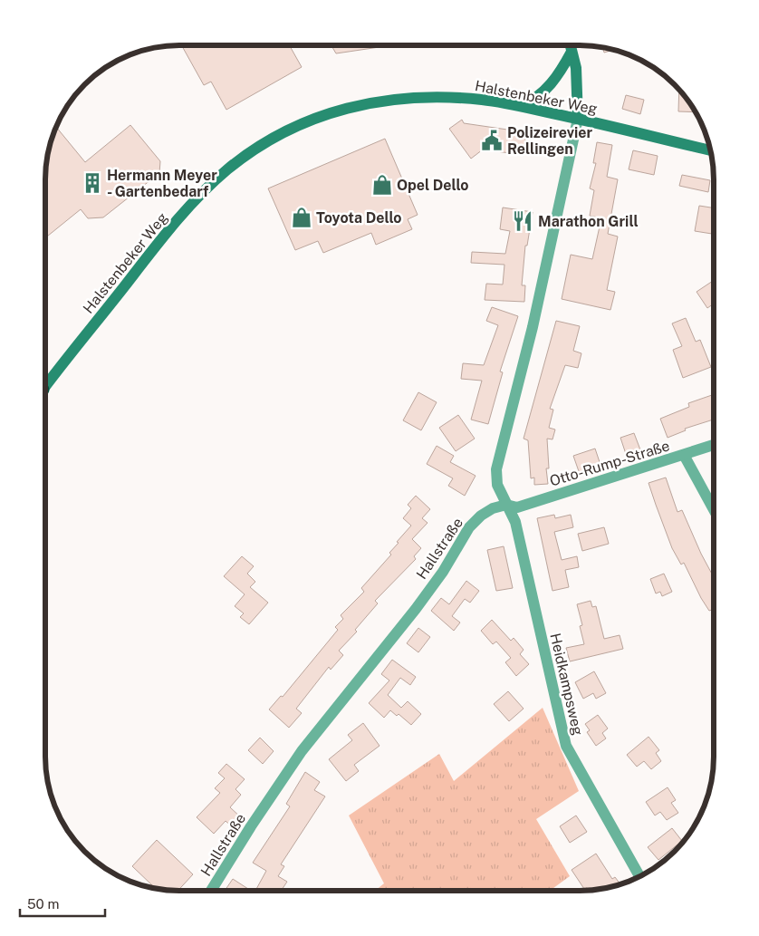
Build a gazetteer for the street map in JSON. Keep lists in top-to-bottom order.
{
  "streets": {
    "main road": ["Halstenbeker Weg"],
    "street": ["Otto-Rump-Straße", "Hallstraße", "Heidkampsweg"]
  },
  "crossings": [
    ["Otto-Rump-Straße", "Hallstraße"],
    ["Otto-Rump-Straße", "Heidkampsweg"],
    ["Hallstraße", "Heidkampsweg"]
  ],
  "places": {
    "public building": ["Polizeirevier Rellingen"],
    "building": ["Hermann Meyer - Gartenbedarf"],
    "shop": ["Opel Dello", "Toyota Dello"],
    "restaurant": ["Marathon Grill"]
  },
  "scale_bar": "50 m"
}
